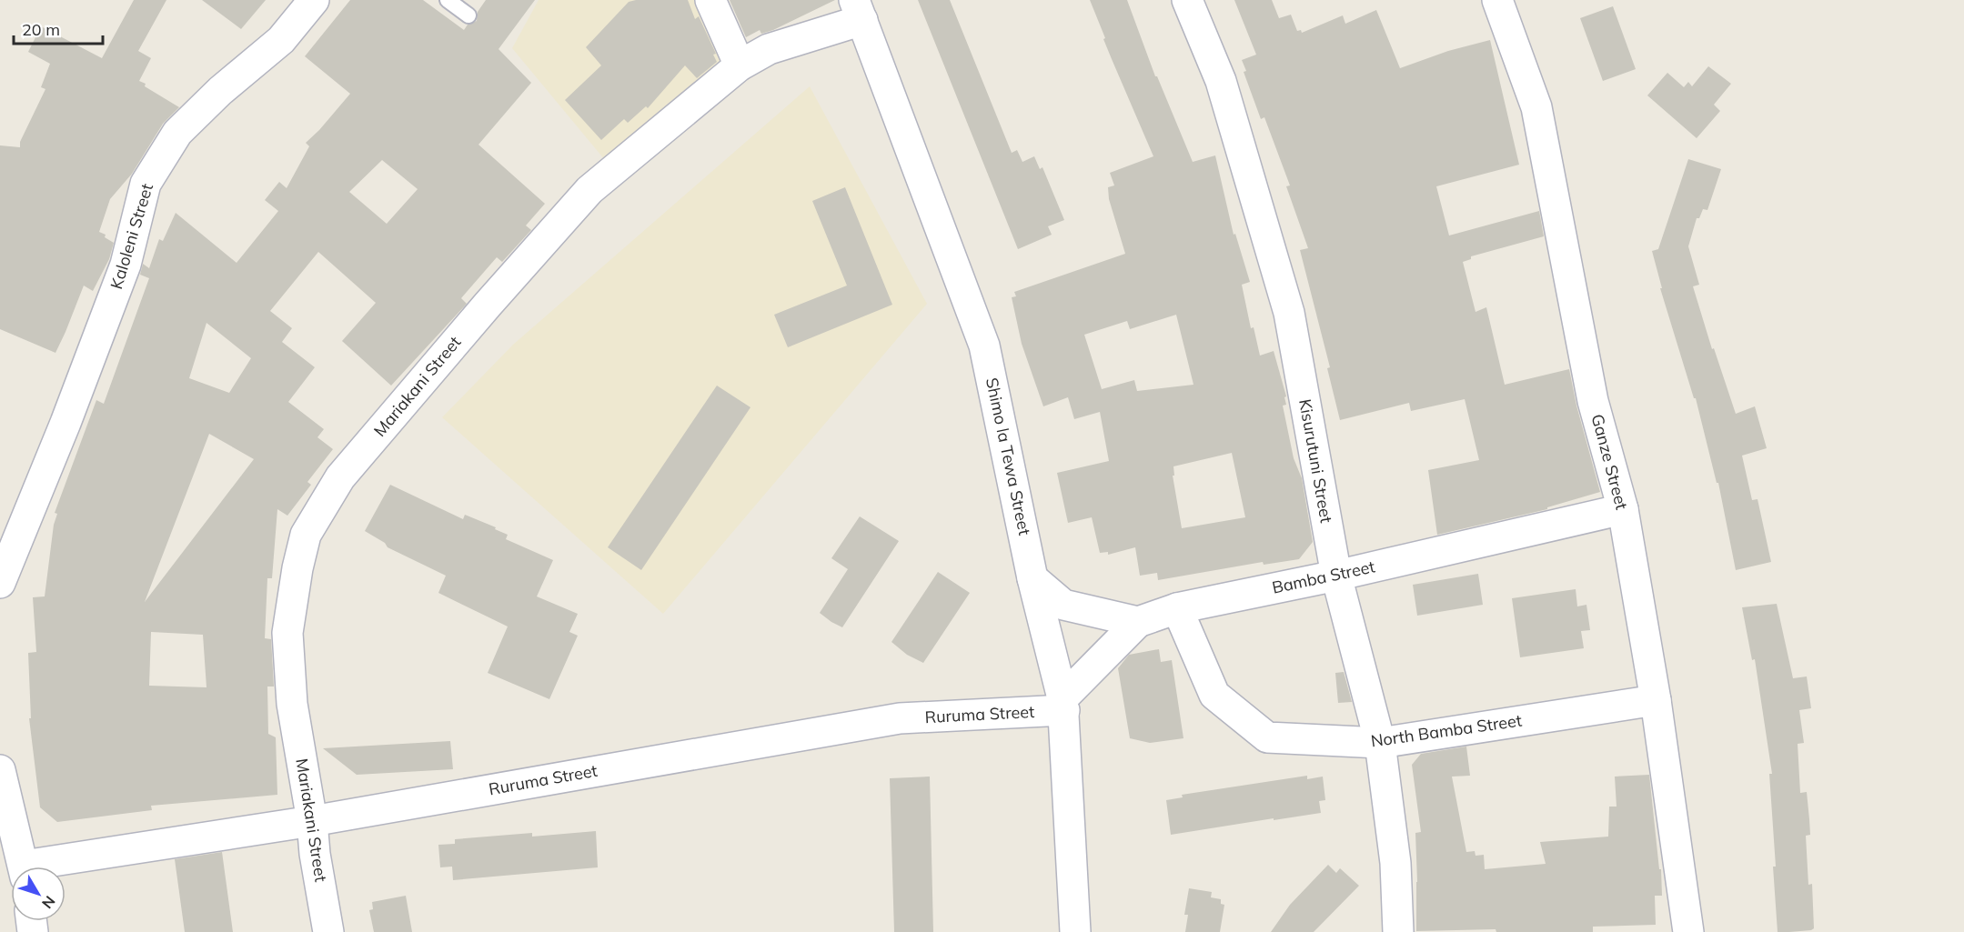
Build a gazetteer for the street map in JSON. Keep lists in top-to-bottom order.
{
  "streets": {
    "street": [
      "Kaloleni Street",
      "Mariakani Street",
      "Shimo la Tewa Street",
      "Kisurutuni Street",
      "Ganze Street",
      "Bamba Street",
      "Ruruma Street",
      "North Bamba Street"
    ]
  },
  "crossings": [
    ["Mariakani Street", "Shimo la Tewa Street"],
    ["Mariakani Street", "Ruruma Street"],
    ["Shimo la Tewa Street", "Ruruma Street"],
    ["Kisurutuni Street", "Bamba Street"],
    ["Kisurutuni Street", "North Bamba Street"],
    ["Ganze Street", "Bamba Street"],
    ["Ganze Street", "North Bamba Street"],
    ["Bamba Street", "North Bamba Street"]
  ],
  "scale_bar": "20 m",
  "north": "bottom right"
}
